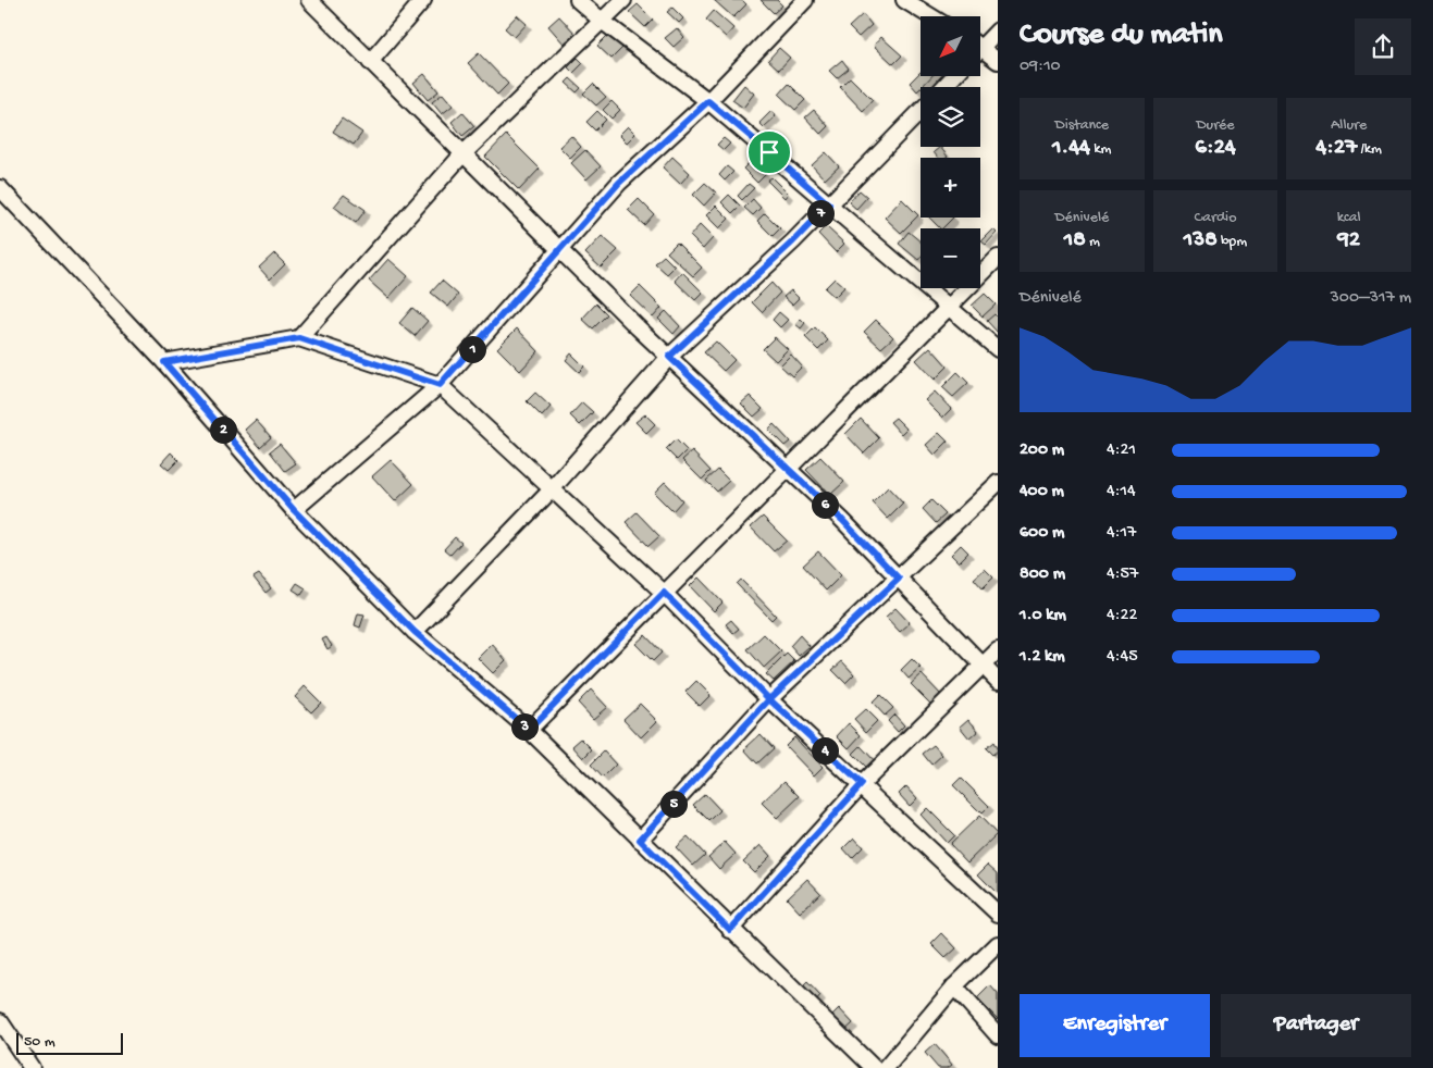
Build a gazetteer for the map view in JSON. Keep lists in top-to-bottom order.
{
  "scale_bar": "50 m",
  "north": "bottom left",
  "page": {
    "heading": ["Course du matin", "09:10"],
    "map_buttons": ["+", "−"],
    "stats": [
      ["Distance", "1.44 km"],
      ["Durée", "6:24"],
      ["Allure", "4:27 /km"],
      ["Dénivelé", "18 m"],
      ["Cardio", "138 bpm"],
      ["kcal", "92"]
    ],
    "pins": [
      "7",
      "1",
      "2",
      "6",
      "3",
      "4",
      "5"
    ],
    "chart": ["Dénivelé", "300–317 m"],
    "list": [
      {
        "name": "200 m",
        "note": "4:21"
      },
      {
        "name": "400 m",
        "note": "4:14"
      },
      {
        "name": "600 m",
        "note": "4:17"
      },
      {
        "name": "800 m",
        "note": "4:57"
      },
      {
        "name": "1.0 km",
        "note": "4:22"
      },
      {
        "name": "1.2 km",
        "note": "4:45"
      }
    ],
    "buttons": ["Enregistrer", "Partager"],
    "scale": "50 m"
  }
}
